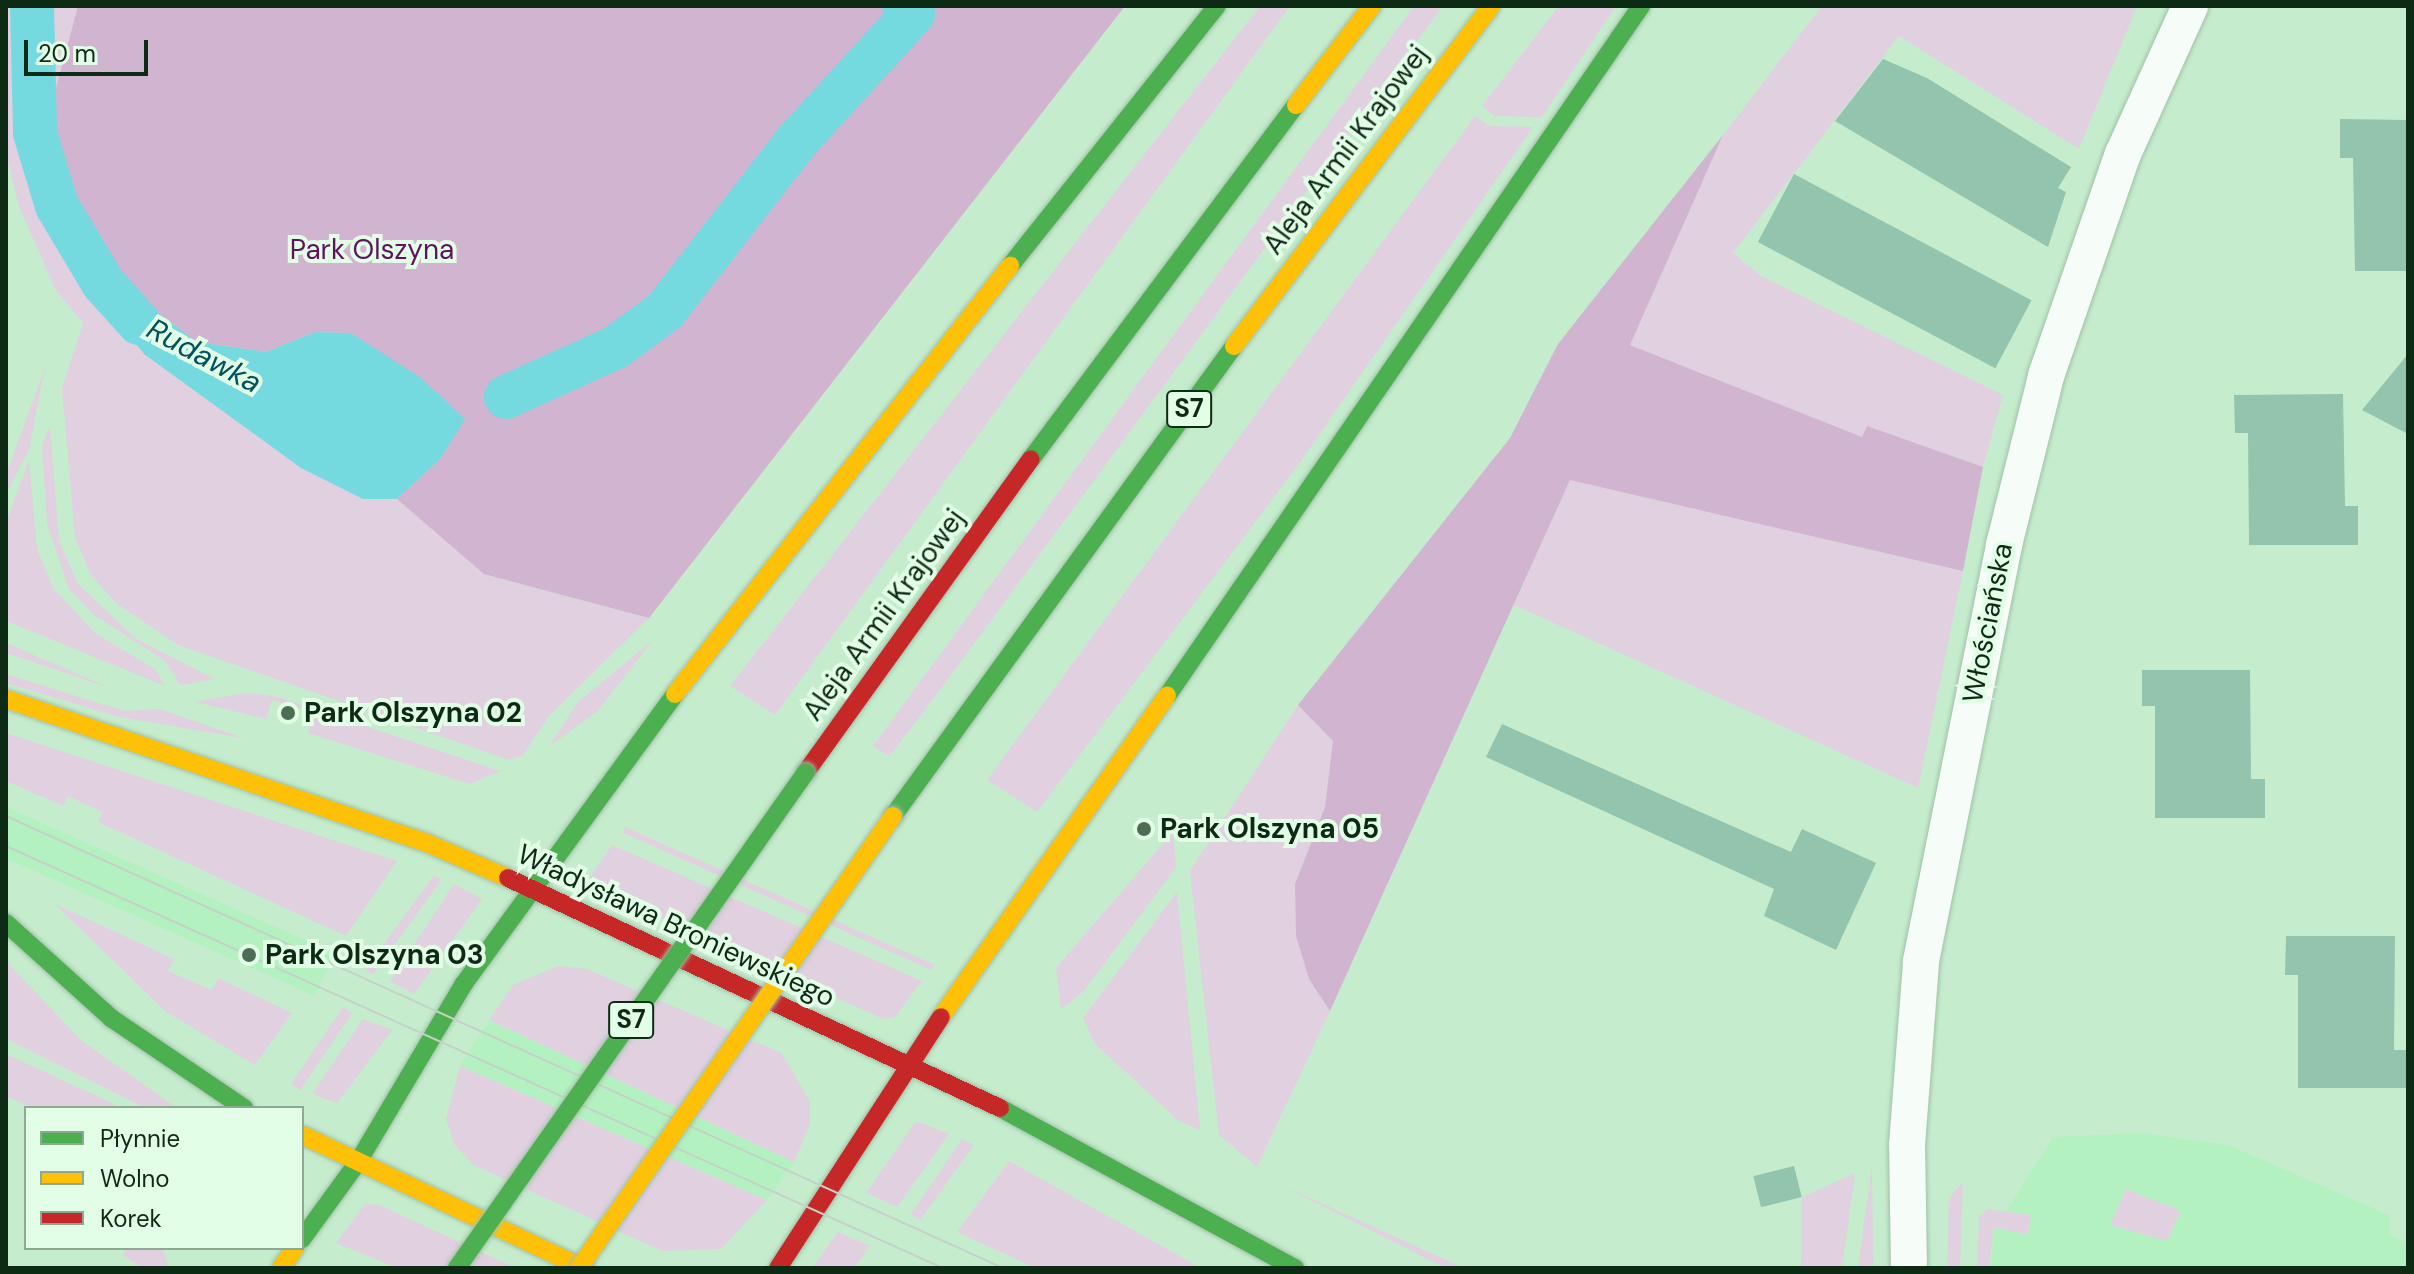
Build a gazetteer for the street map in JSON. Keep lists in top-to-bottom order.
{
  "streets": {
    "main road": ["Aleja Armii Krajowej", "S7", "Władysława Broniewskiego"],
    "street": ["Włościańska"]
  },
  "water": ["Rudawka"],
  "parks": ["Park Olszyna"],
  "places": ["Park Olszyna 02", "Park Olszyna 05", "Park Olszyna 03"],
  "legend": ["Płynnie", "Wolno", "Korek"],
  "scale_bar": "20 m"
}
